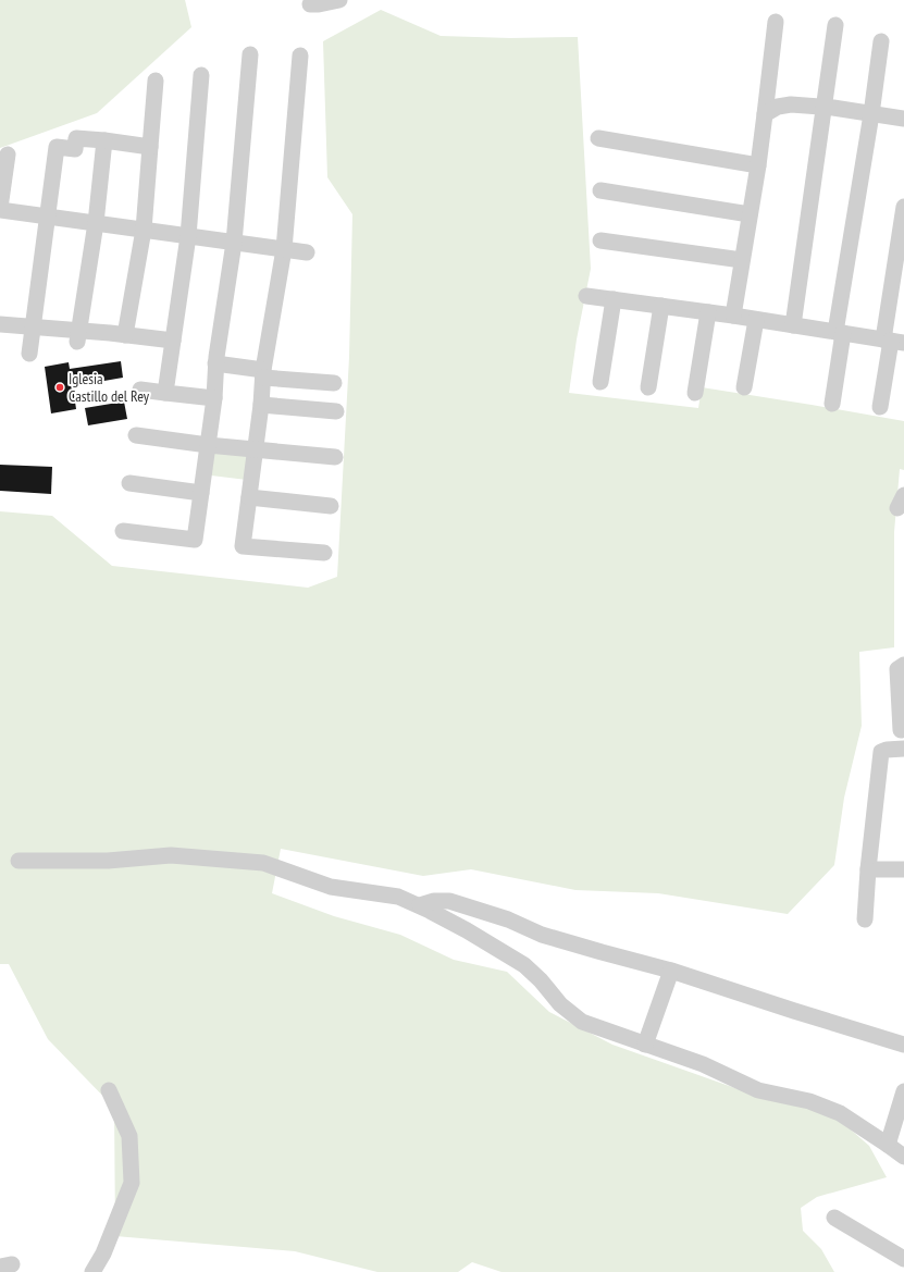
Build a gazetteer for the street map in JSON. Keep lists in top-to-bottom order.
{
  "places": ["Iglesia Castillo del Rey"]
}
